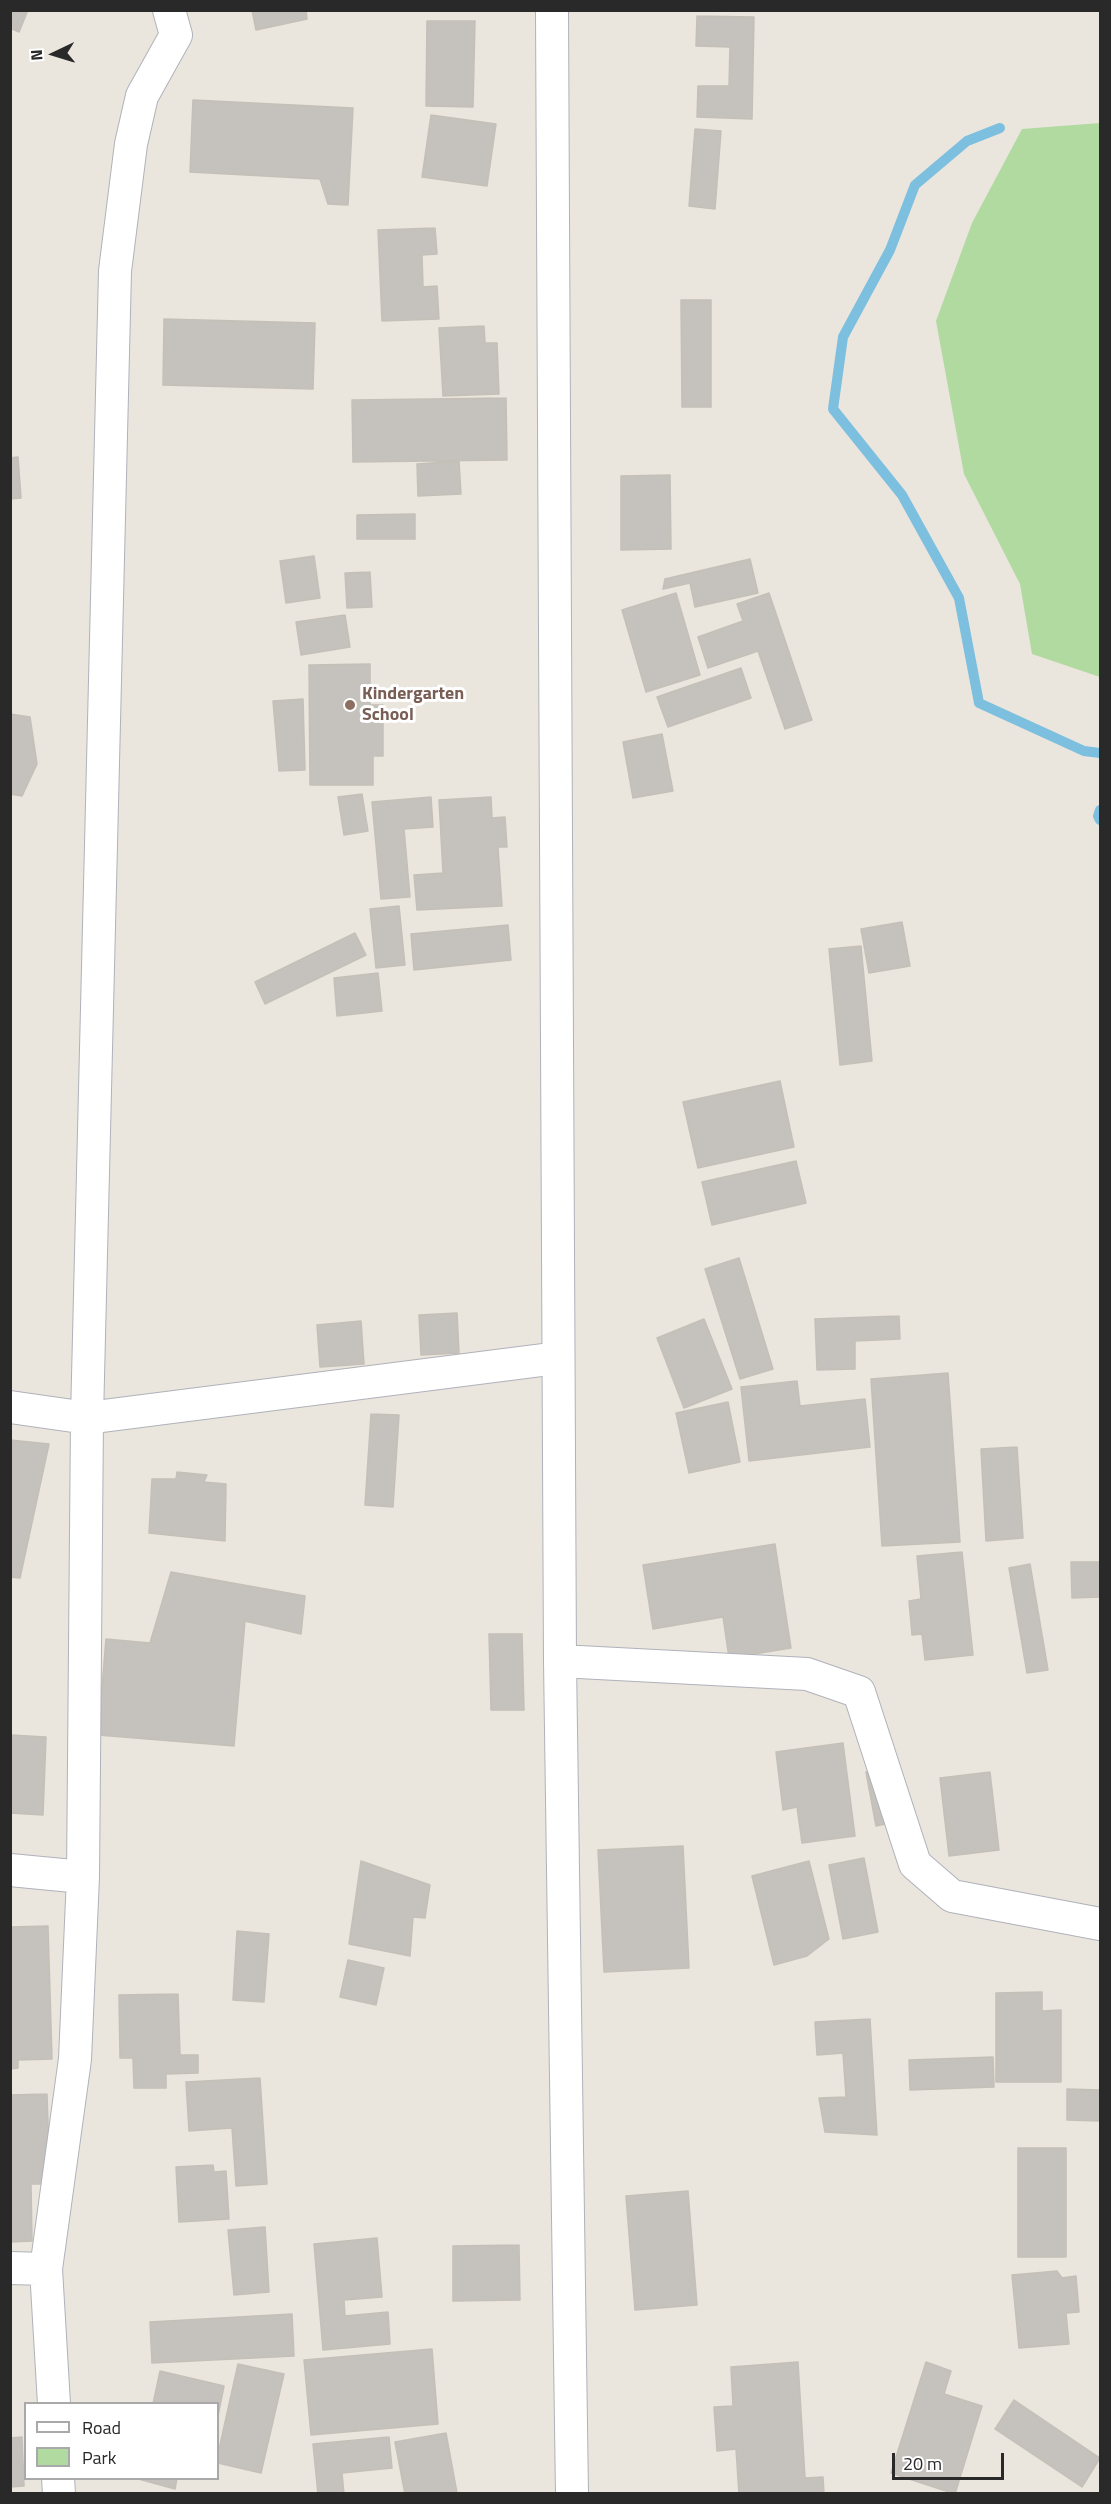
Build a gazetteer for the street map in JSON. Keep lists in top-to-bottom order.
{
  "places": ["Kindergarten School"],
  "legend": ["Road", "Park"],
  "scale_bar": "20 m",
  "north": "left"
}
